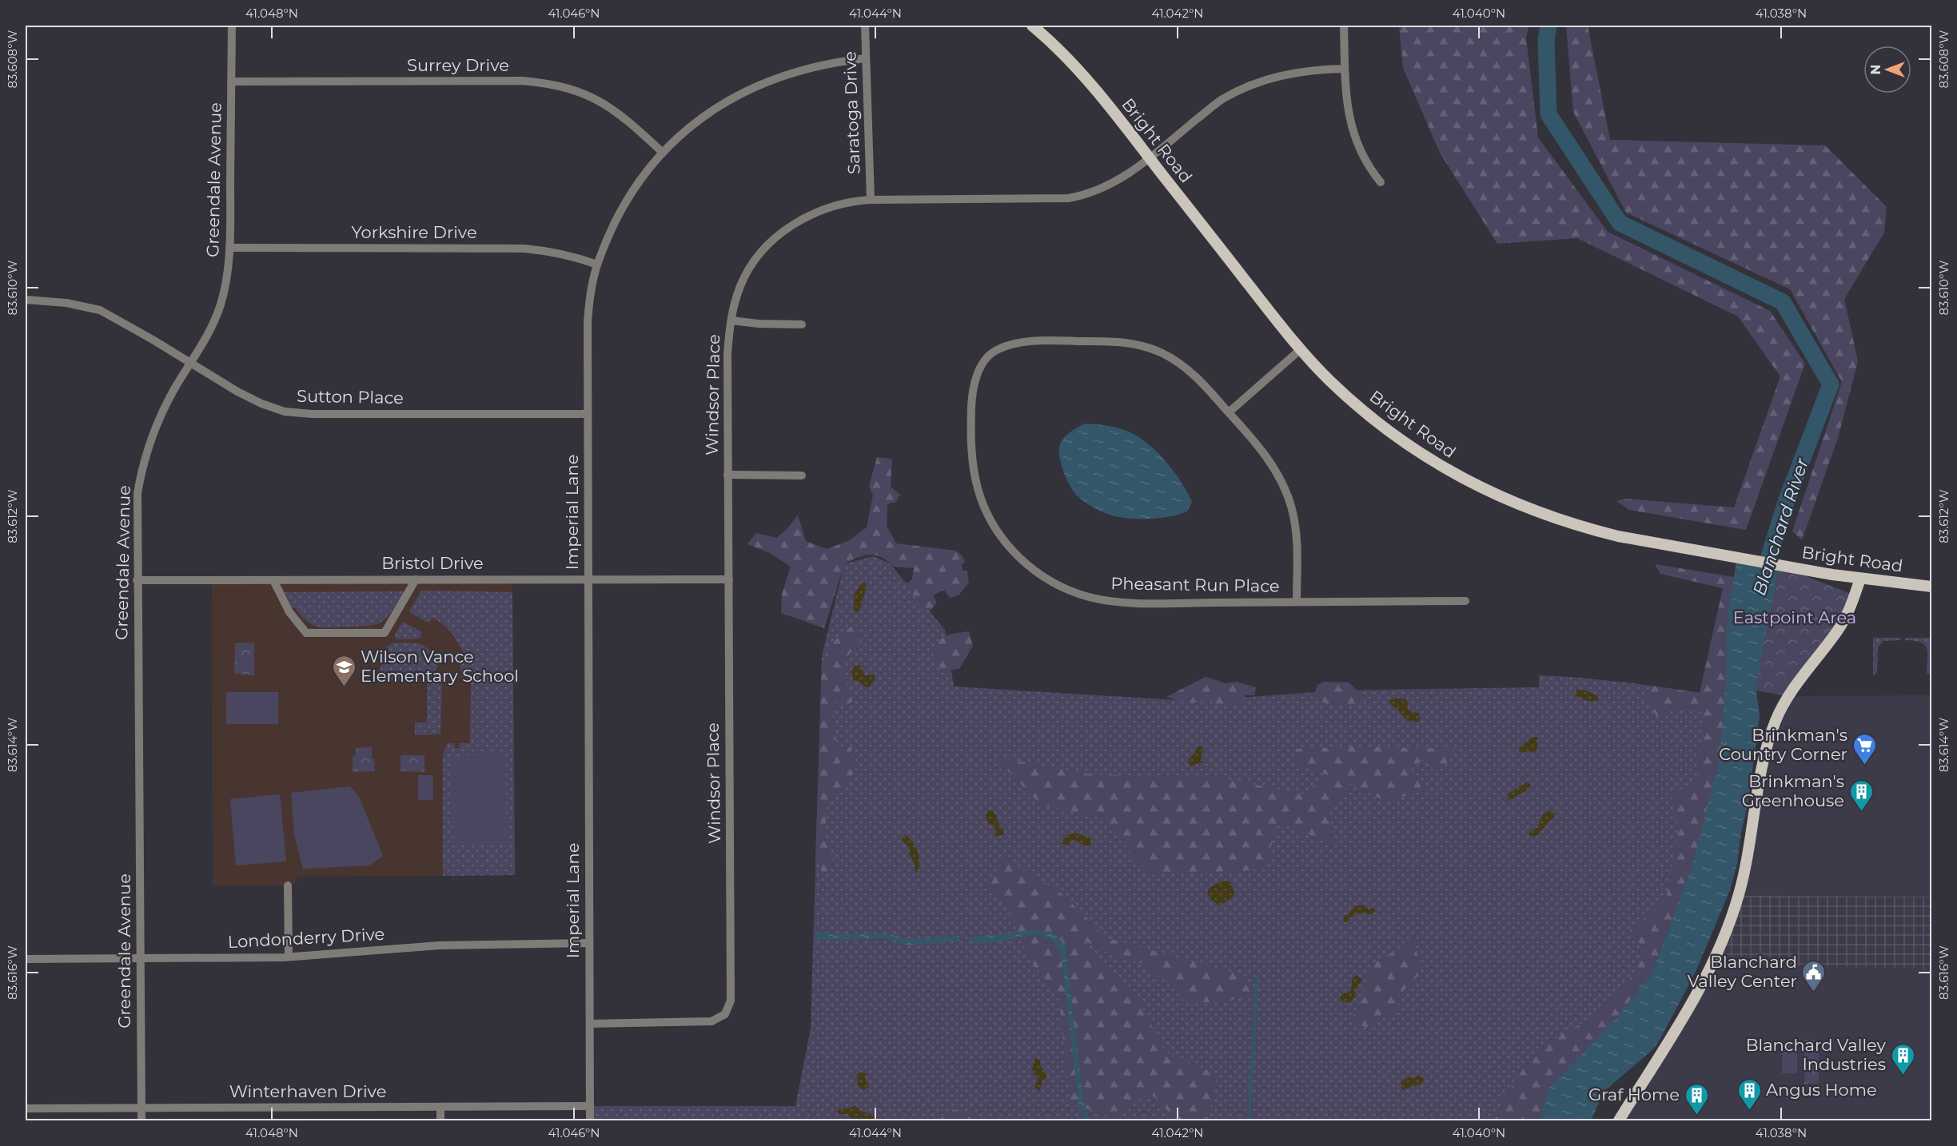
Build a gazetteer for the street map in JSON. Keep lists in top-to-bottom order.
{
  "streets": {
    "main road": ["Bright Road"],
    "street": [
      "Surrey Drive",
      "Saratoga Drive",
      "Greendale Avenue",
      "Yorkshire Drive",
      "Windsor Place",
      "Sutton Place",
      "Imperial Lane",
      "Bristol Drive",
      "Pheasant Run Place",
      "Londonderry Drive",
      "Winterhaven Drive"
    ]
  },
  "crossings": [
    ["Surrey Drive", "Greendale Avenue"],
    ["Surrey Drive", "Imperial Lane"],
    ["Saratoga Drive", "Windsor Place"],
    ["Saratoga Drive", "Imperial Lane"],
    ["Bright Road", "Windsor Place"],
    ["Greendale Avenue", "Yorkshire Drive"],
    ["Greendale Avenue", "Sutton Place"],
    ["Greendale Avenue", "Bristol Drive"],
    ["Greendale Avenue", "Londonderry Drive"],
    ["Greendale Avenue", "Winterhaven Drive"],
    ["Yorkshire Drive", "Imperial Lane"],
    ["Windsor Place", "Imperial Lane"],
    ["Windsor Place", "Bristol Drive"],
    ["Sutton Place", "Imperial Lane"],
    ["Imperial Lane", "Bristol Drive"],
    ["Imperial Lane", "Londonderry Drive"],
    ["Imperial Lane", "Winterhaven Drive"]
  ],
  "water": ["Blanchard River"],
  "parks": ["Eastpoint Area"],
  "places": {
    "school or university": ["Wilson Vance Elementary School"],
    "supermarket": ["Brinkman's Country Corner"],
    "building": [
      "Brinkman's Greenhouse",
      "Blanchard Valley Industries",
      "Angus Home",
      "Graf Home"
    ],
    "public building": ["Blanchard Valley Center"]
  },
  "north": "left",
  "coordinates": [
    "41.048°N",
    "41.046°N",
    "41.044°N",
    "41.042°N",
    "41.040°N",
    "41.038°N",
    "83.608°W",
    "83.610°W",
    "83.612°W",
    "83.614°W",
    "83.616°W"
  ]
}
